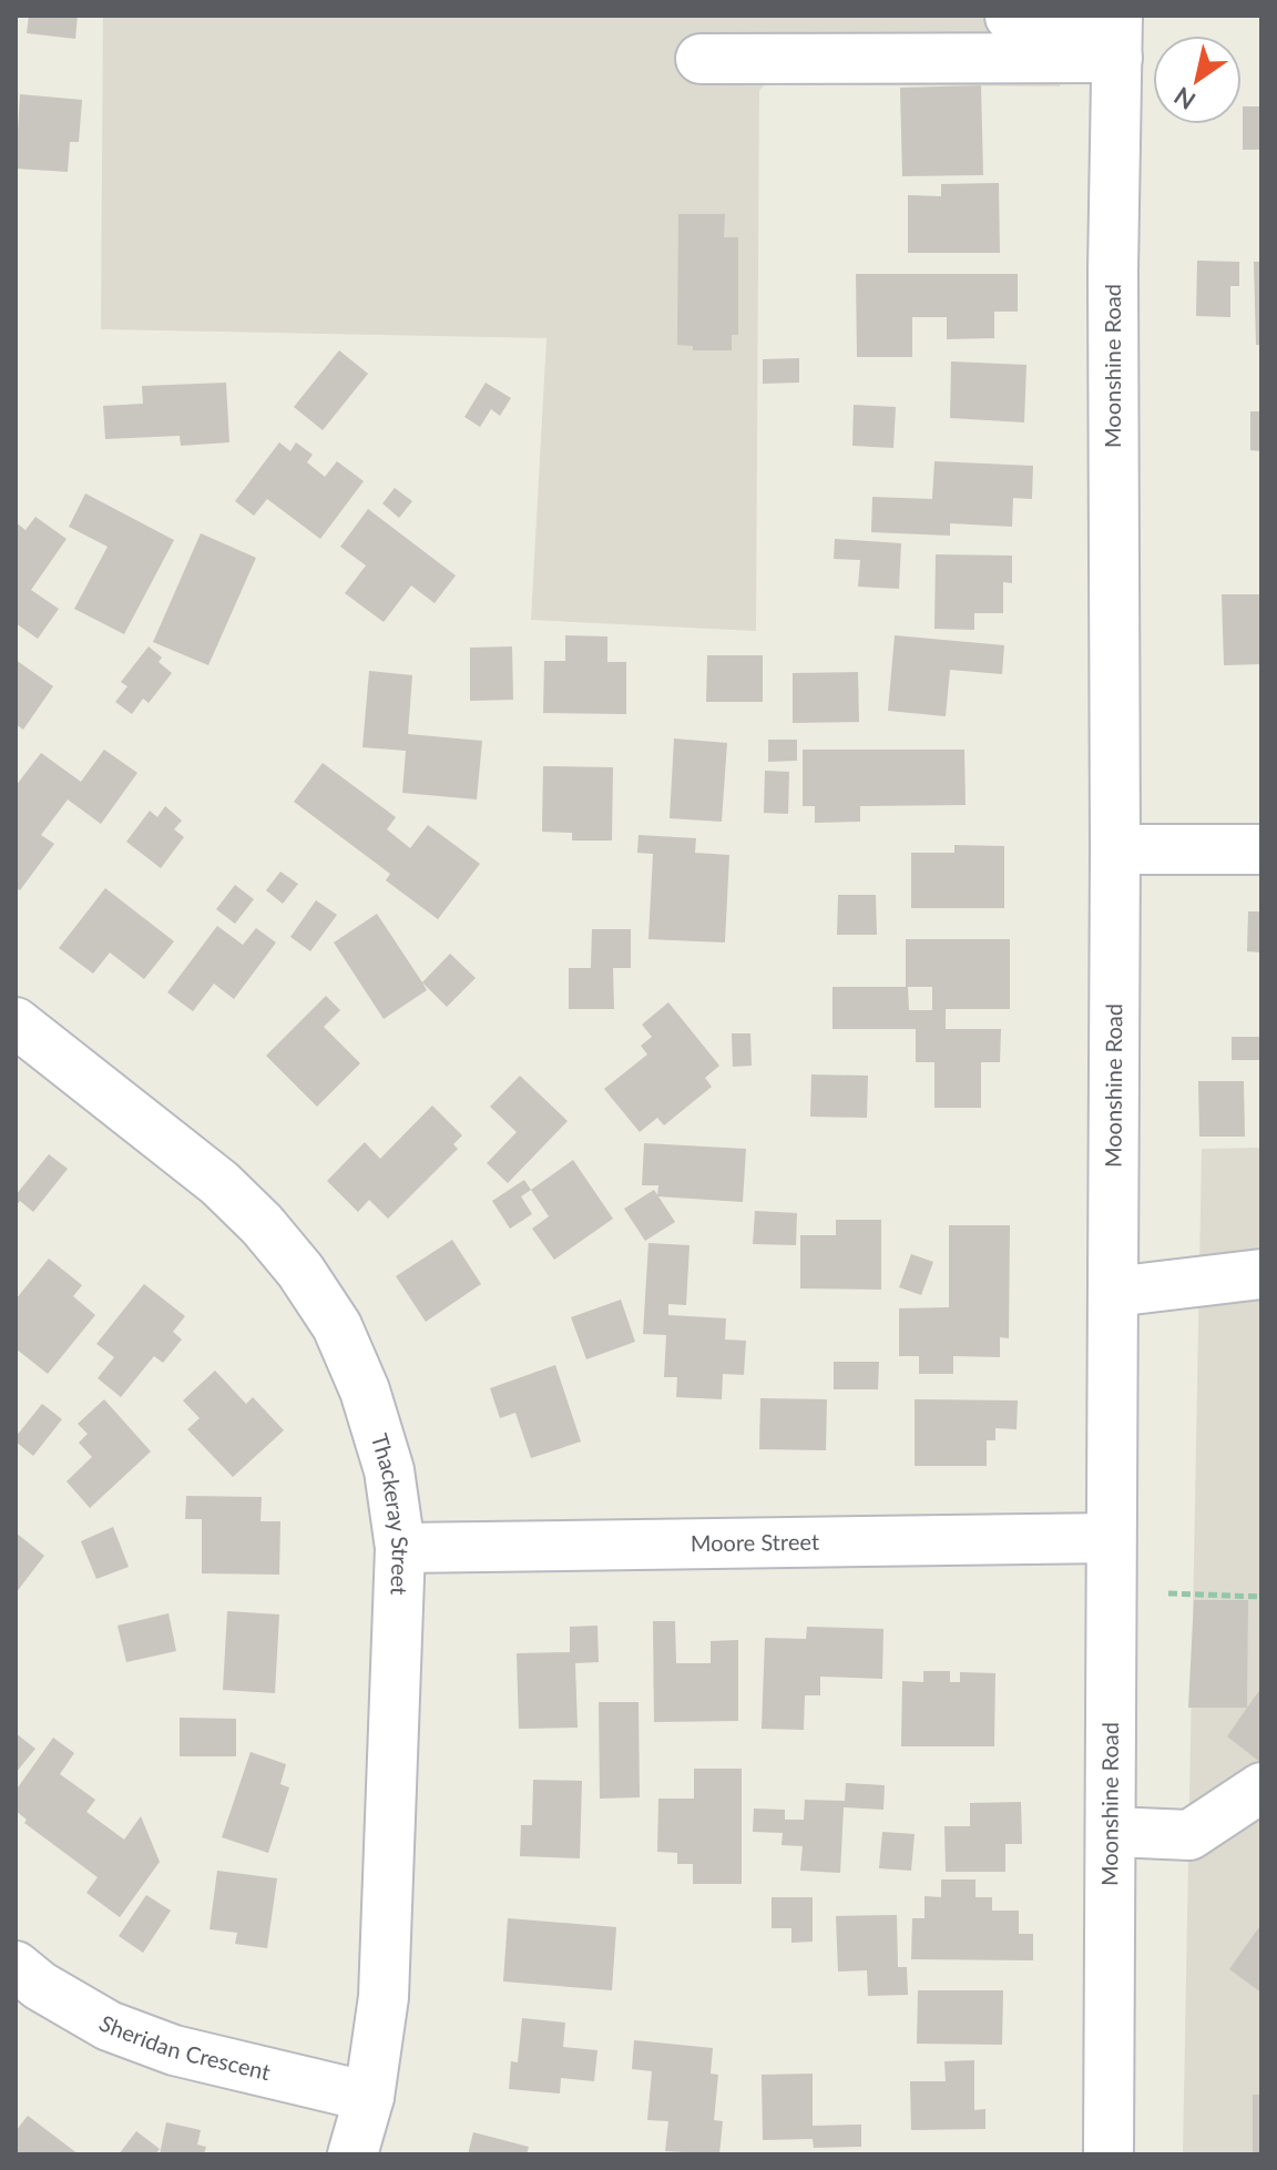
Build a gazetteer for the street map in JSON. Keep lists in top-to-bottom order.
{
  "streets": {
    "street": [
      "Moonshine Road",
      "Thackeray Street",
      "Moore Street",
      "Sheridan Crescent"
    ]
  },
  "crossings": [
    ["Moonshine Road", "Moore Street"],
    ["Thackeray Street", "Moore Street"],
    ["Thackeray Street", "Sheridan Crescent"]
  ],
  "north": "bottom left"
}
